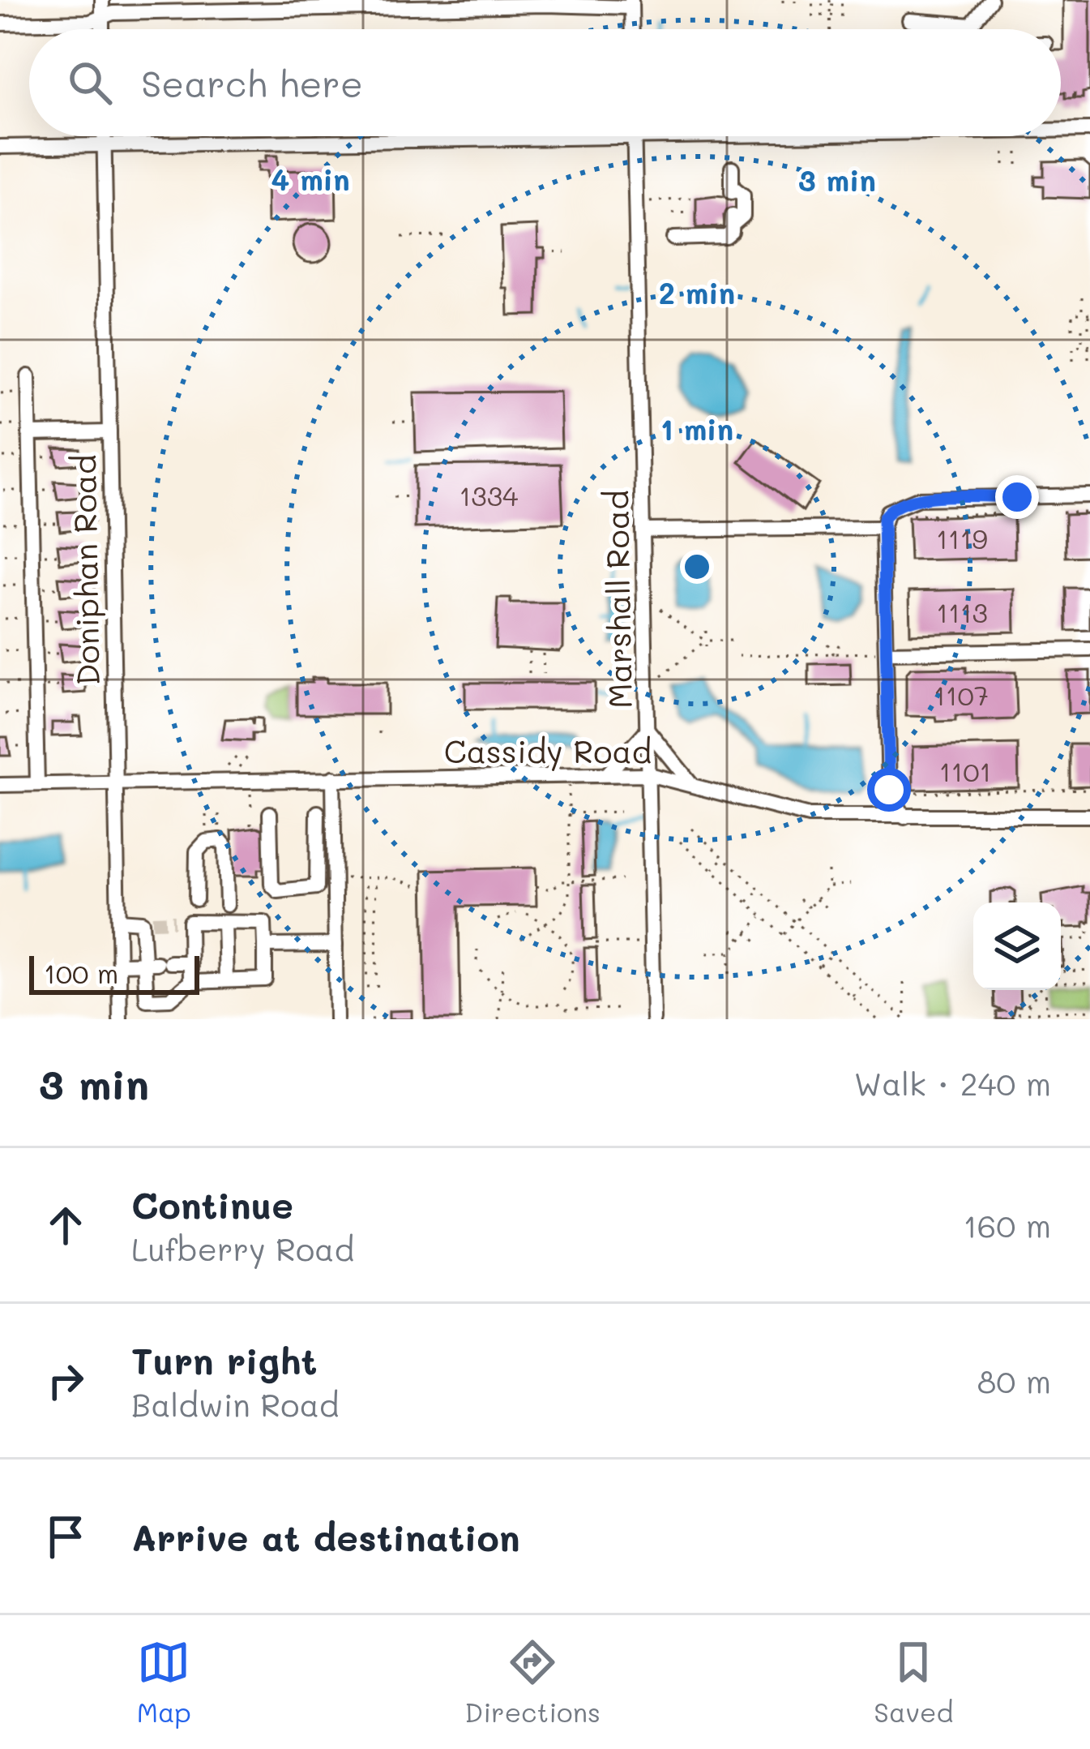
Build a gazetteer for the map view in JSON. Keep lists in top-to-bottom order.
{
  "streets": {
    "street": ["Doniphan Road", "Marshall Road", "Cassidy Road"]
  },
  "crossings": [
    ["Doniphan Road", "Cassidy Road"],
    ["Marshall Road", "Cassidy Road"]
  ],
  "house_numbers": [
    "1334",
    "1119",
    "1113",
    "1107",
    "1101"
  ],
  "scale_bar": "100 m",
  "page": {
    "search": "Search here",
    "scale": "100 m",
    "heading": ["3 min", "Walk · 240 m"],
    "list": [
      ["Continue", "Lufberry Road", "160 m"],
      ["Turn right", "Baldwin Road", "80 m"],
      "Arrive at destination"
    ],
    "nav": ["Map", "Directions", "Saved"]
  },
  "rings": [
    "4 min",
    "3 min",
    "2 min",
    "1 min"
  ]
}
